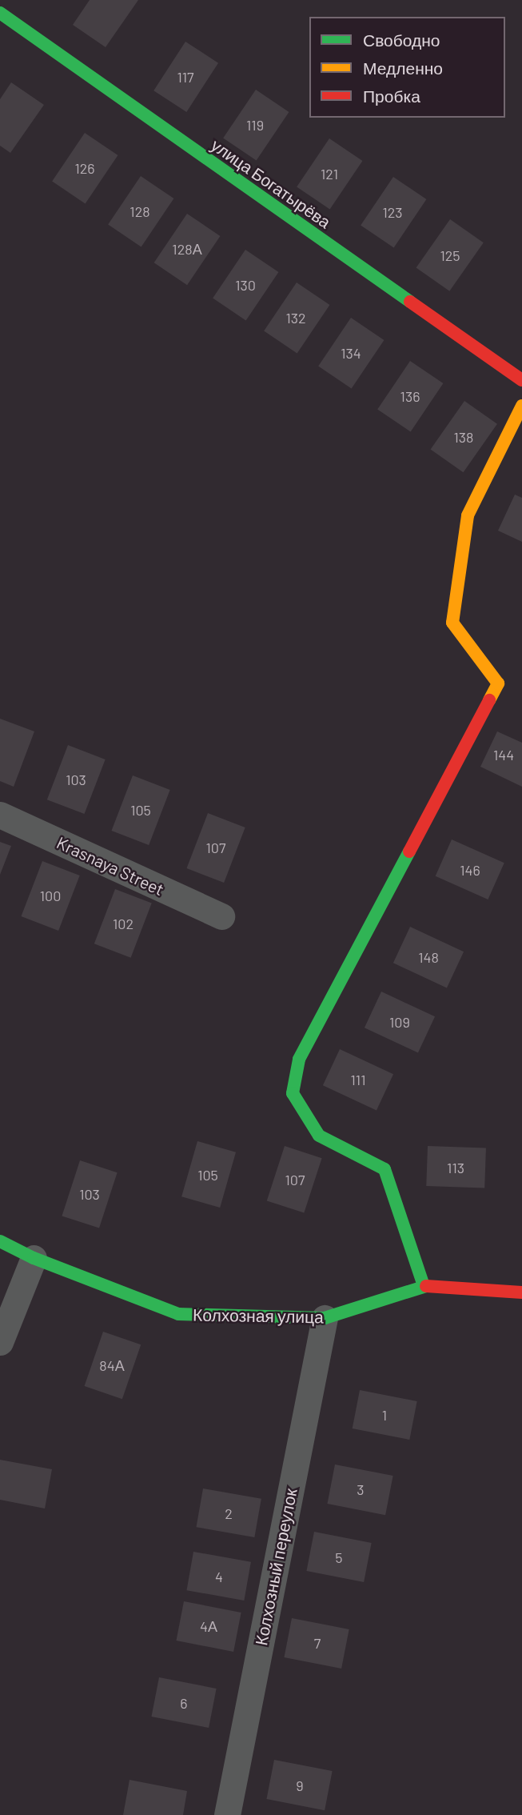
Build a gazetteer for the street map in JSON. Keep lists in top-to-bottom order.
{
  "streets": {
    "street": [
      "улица Богатырёва",
      "Krasnaya Street",
      "Колхозная улица",
      "Колхозный переулок"
    ]
  },
  "crossings": [
    ["Колхозная улица", "Колхозный переулок"]
  ],
  "house_numbers": [
    "117",
    "119",
    "126",
    "121",
    "128",
    "123",
    "128А",
    "125",
    "130",
    "132",
    "134",
    "136",
    "138",
    "144",
    "103",
    "105",
    "107",
    "146",
    "100",
    "102",
    "148",
    "109",
    "111",
    "113",
    "105",
    "107",
    "103",
    "84А",
    "1",
    "3",
    "2",
    "5",
    "4",
    "4А",
    "7",
    "6",
    "9"
  ],
  "legend": ["Свободно", "Медленно", "Пробка"]
}
